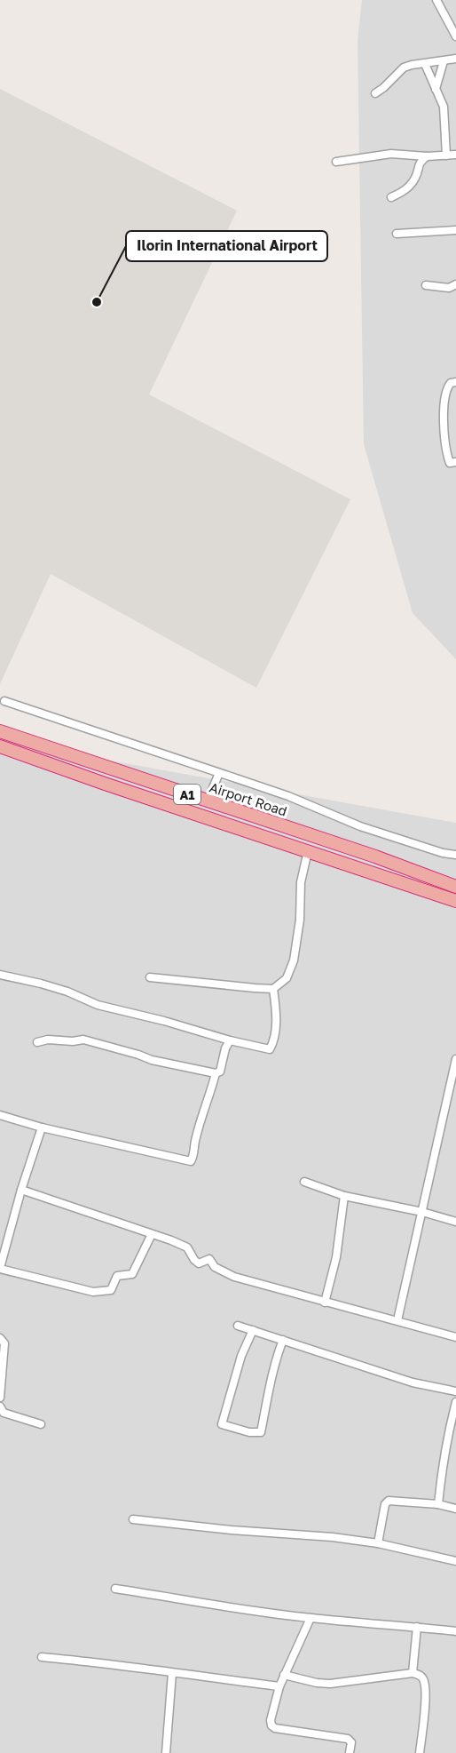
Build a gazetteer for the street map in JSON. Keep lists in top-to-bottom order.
{
  "streets": {
    "highway": ["A1", "Airport Road"]
  },
  "places": ["Ilorin International Airport"]
}
